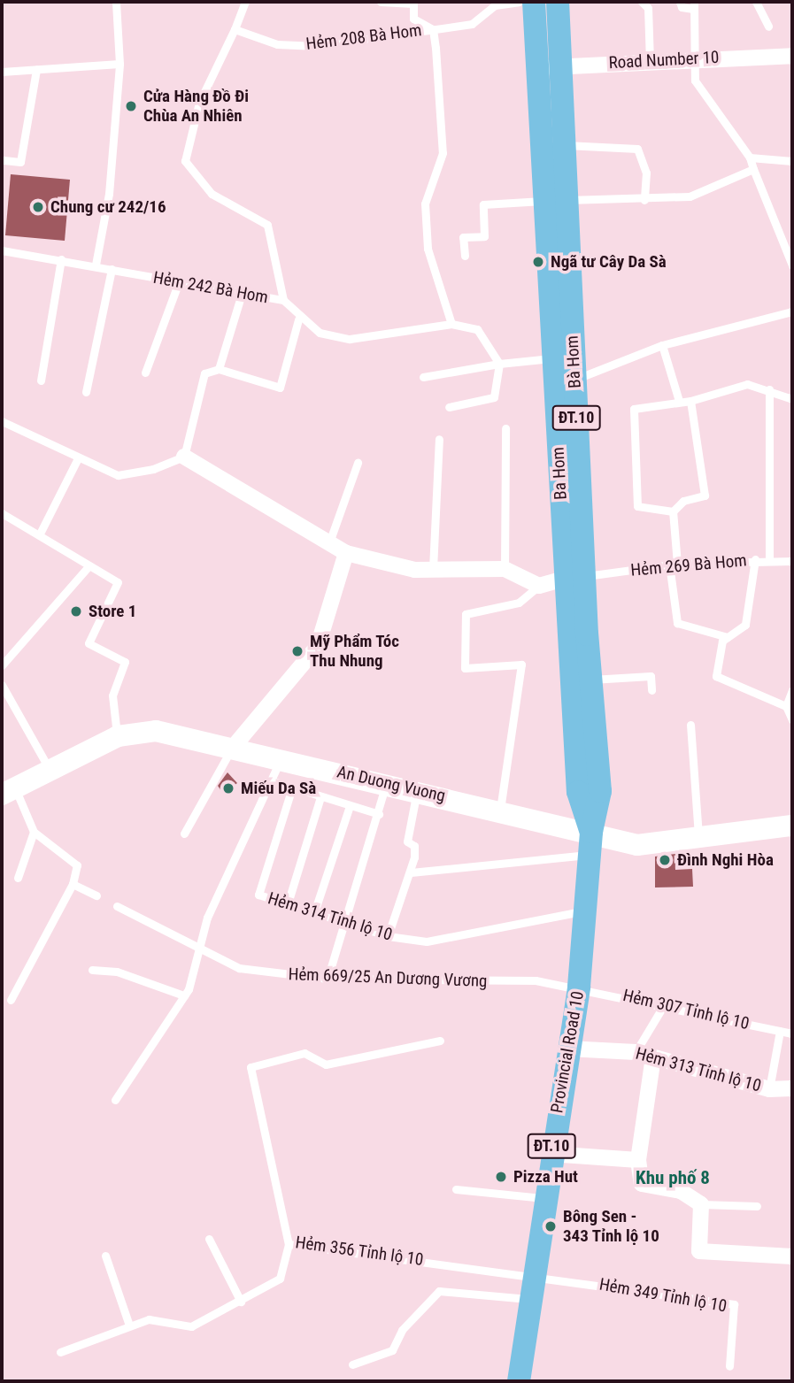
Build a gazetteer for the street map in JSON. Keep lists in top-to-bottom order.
{
  "streets": {
    "main road": [
      "Bà Hom",
      "ĐT.10",
      "Ba Hom",
      "An Duong Vuong",
      "Provincial Road 10"
    ],
    "street": ["Road Number 10", "Hẻm 313 Tỉnh lộ 10"],
    "lane": [
      "Hẻm 208 Bà Hom",
      "Hẻm 242 Bà Hom",
      "Hẻm 269 Bà Hom",
      "Hẻm 314 Tỉnh lộ 10",
      "Hẻm 669/25 An Dương Vương",
      "Hẻm 307 Tỉnh lộ 10",
      "Hẻm 356 Tỉnh lộ 10",
      "Hẻm 349 Tỉnh lộ 10"
    ]
  },
  "crossings": [
    ["Road Number 10", "Bà Hom"],
    ["Road Number 10", "Ba Hom"],
    ["Bà Hom", "Ba Hom"],
    ["Bà Hom", "Hẻm 269 Bà Hom"],
    ["Bà Hom", "An Duong Vuong"],
    ["Bà Hom", "Provincial Road 10"],
    ["Ba Hom", "Hẻm 269 Bà Hom"],
    ["Ba Hom", "An Duong Vuong"],
    ["Ba Hom", "Provincial Road 10"],
    ["An Duong Vuong", "Provincial Road 10"],
    ["Hẻm 314 Tỉnh lộ 10", "Provincial Road 10"],
    ["Hẻm 669/25 An Dương Vương", "Hẻm 307 Tỉnh lộ 10"],
    ["Hẻm 669/25 An Dương Vương", "Provincial Road 10"],
    ["Hẻm 307 Tỉnh lộ 10", "Provincial Road 10"],
    ["Provincial Road 10", "Hẻm 313 Tỉnh lộ 10"],
    ["Provincial Road 10", "Hẻm 356 Tỉnh lộ 10"],
    ["Provincial Road 10", "Hẻm 349 Tỉnh lộ 10"],
    ["Hẻm 356 Tỉnh lộ 10", "Hẻm 349 Tỉnh lộ 10"]
  ],
  "districts": ["Khu phố 8"],
  "places": [
    "Cửa Hàng Đồ Đi Chùa An Nhiên",
    "Chung cư 242/16",
    "Ngã tư Cây Da Sà",
    "Store 1",
    "Mỹ Phẩm Tóc Thu Nhung",
    "Miếu Da Sà",
    "Đình Nghi Hòa",
    "Pizza Hut",
    "Bông Sen - 343 Tỉnh lộ 10"
  ]
}
